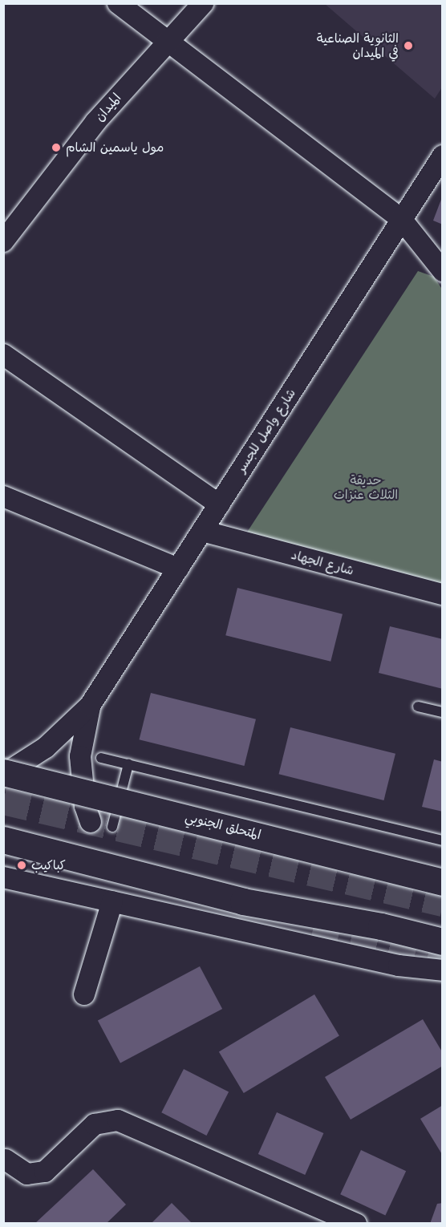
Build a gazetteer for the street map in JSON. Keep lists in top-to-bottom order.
{
  "streets": {
    "highway": ["المتحلق الجنوبي"],
    "street": ["الميدان", "شارع واصل للجسر", "شارع الجهاد"]
  },
  "crossings": [
    ["شارع واصل للجسر", "شارع الجهاد"],
    ["شارع واصل للجسر", "المتحلق الجنوبي"]
  ],
  "parks": ["حديقة الثلاث عنزات"],
  "places": ["الثانوية الصناعية في الميدان", "مول ياسمين الشام", "كباكيب"]
}
